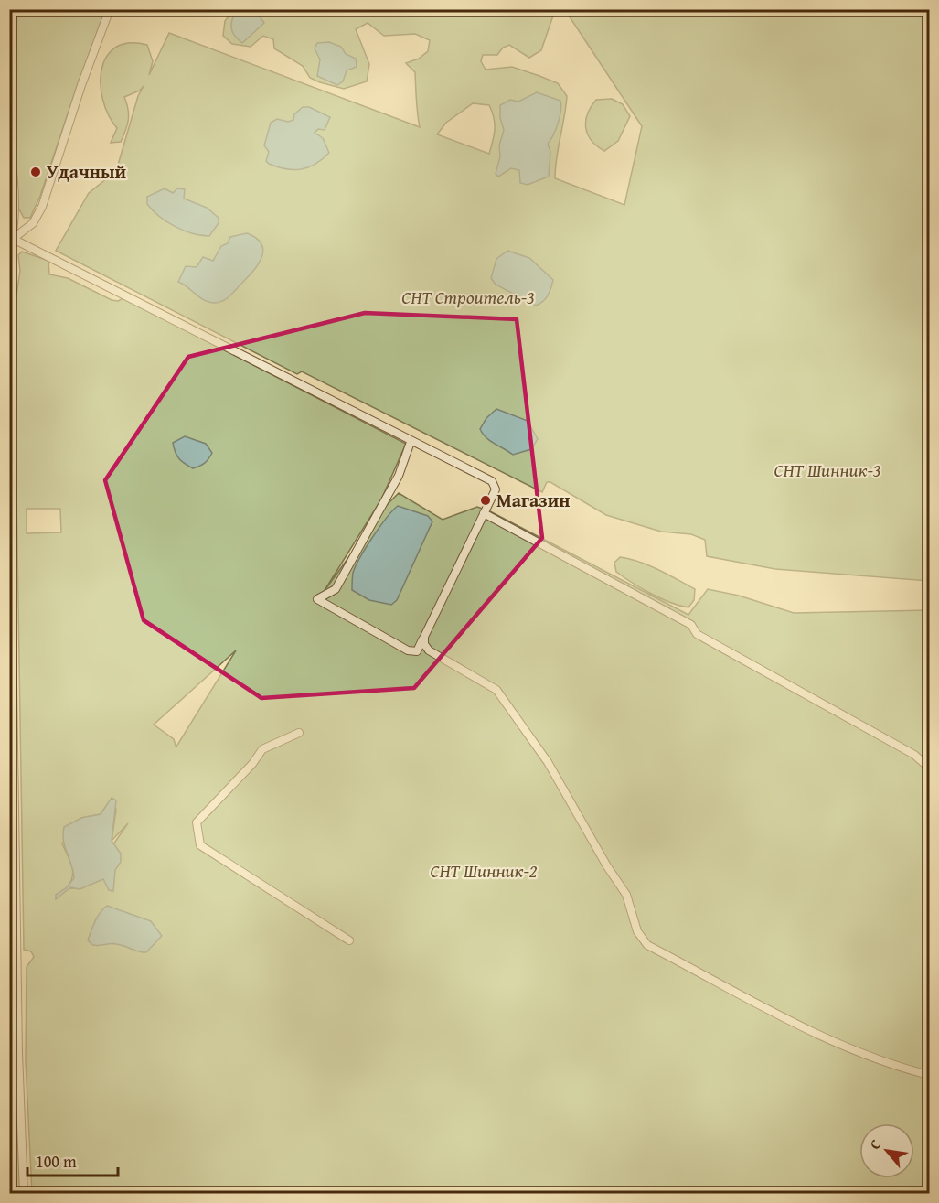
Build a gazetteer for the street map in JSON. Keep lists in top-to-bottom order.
{
  "parks": ["СНТ Строитель-3", "СНТ Шинник-3", "СНТ Шинник-2"],
  "places": ["Удачный", "Магазин"],
  "scale_bar": "100 m",
  "north": "top left"
}
